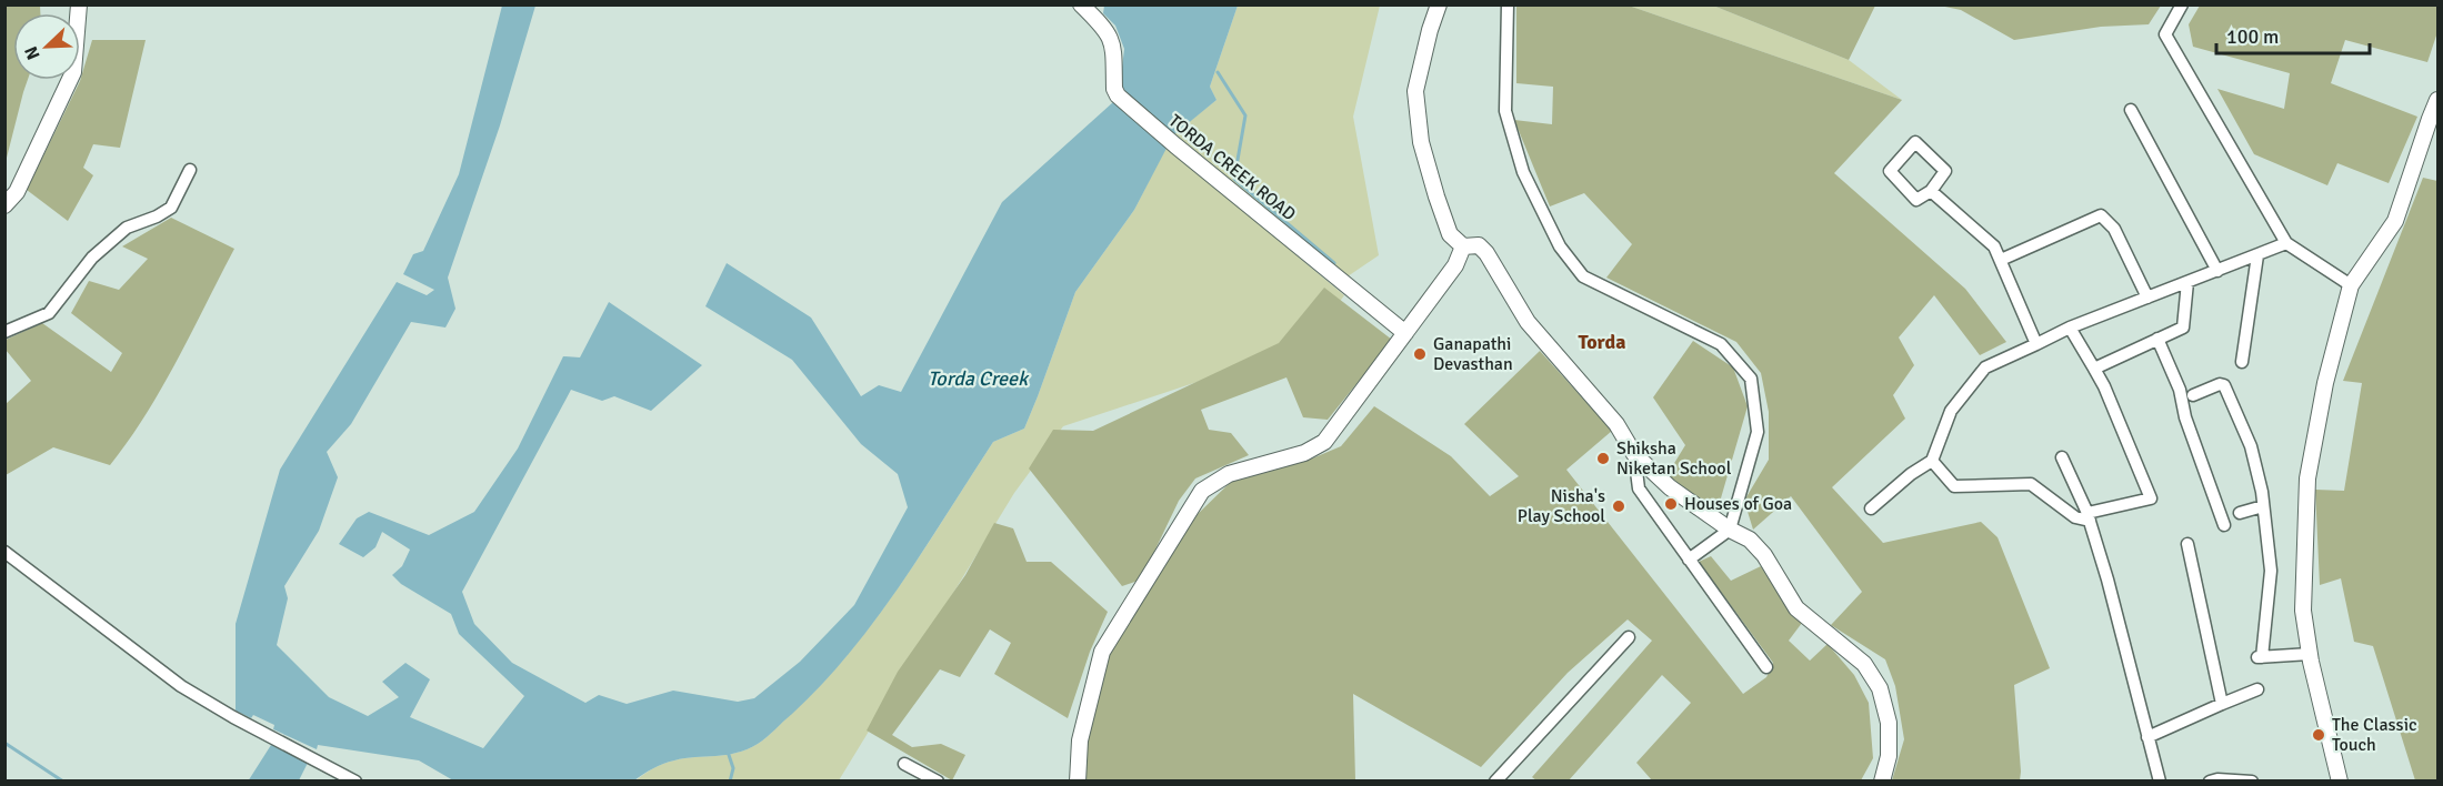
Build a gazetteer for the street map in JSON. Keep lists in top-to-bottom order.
{
  "streets": {
    "street": ["TORDA CREEK ROAD"]
  },
  "districts": ["Torda"],
  "water": ["Torda Creek"],
  "places": [
    "Ganapathi Devasthan",
    "Shiksha Niketan School",
    "Houses of Goa",
    "Nisha's Play School",
    "The Classic Touch"
  ],
  "scale_bar": "100 m",
  "north": "bottom left"
}
